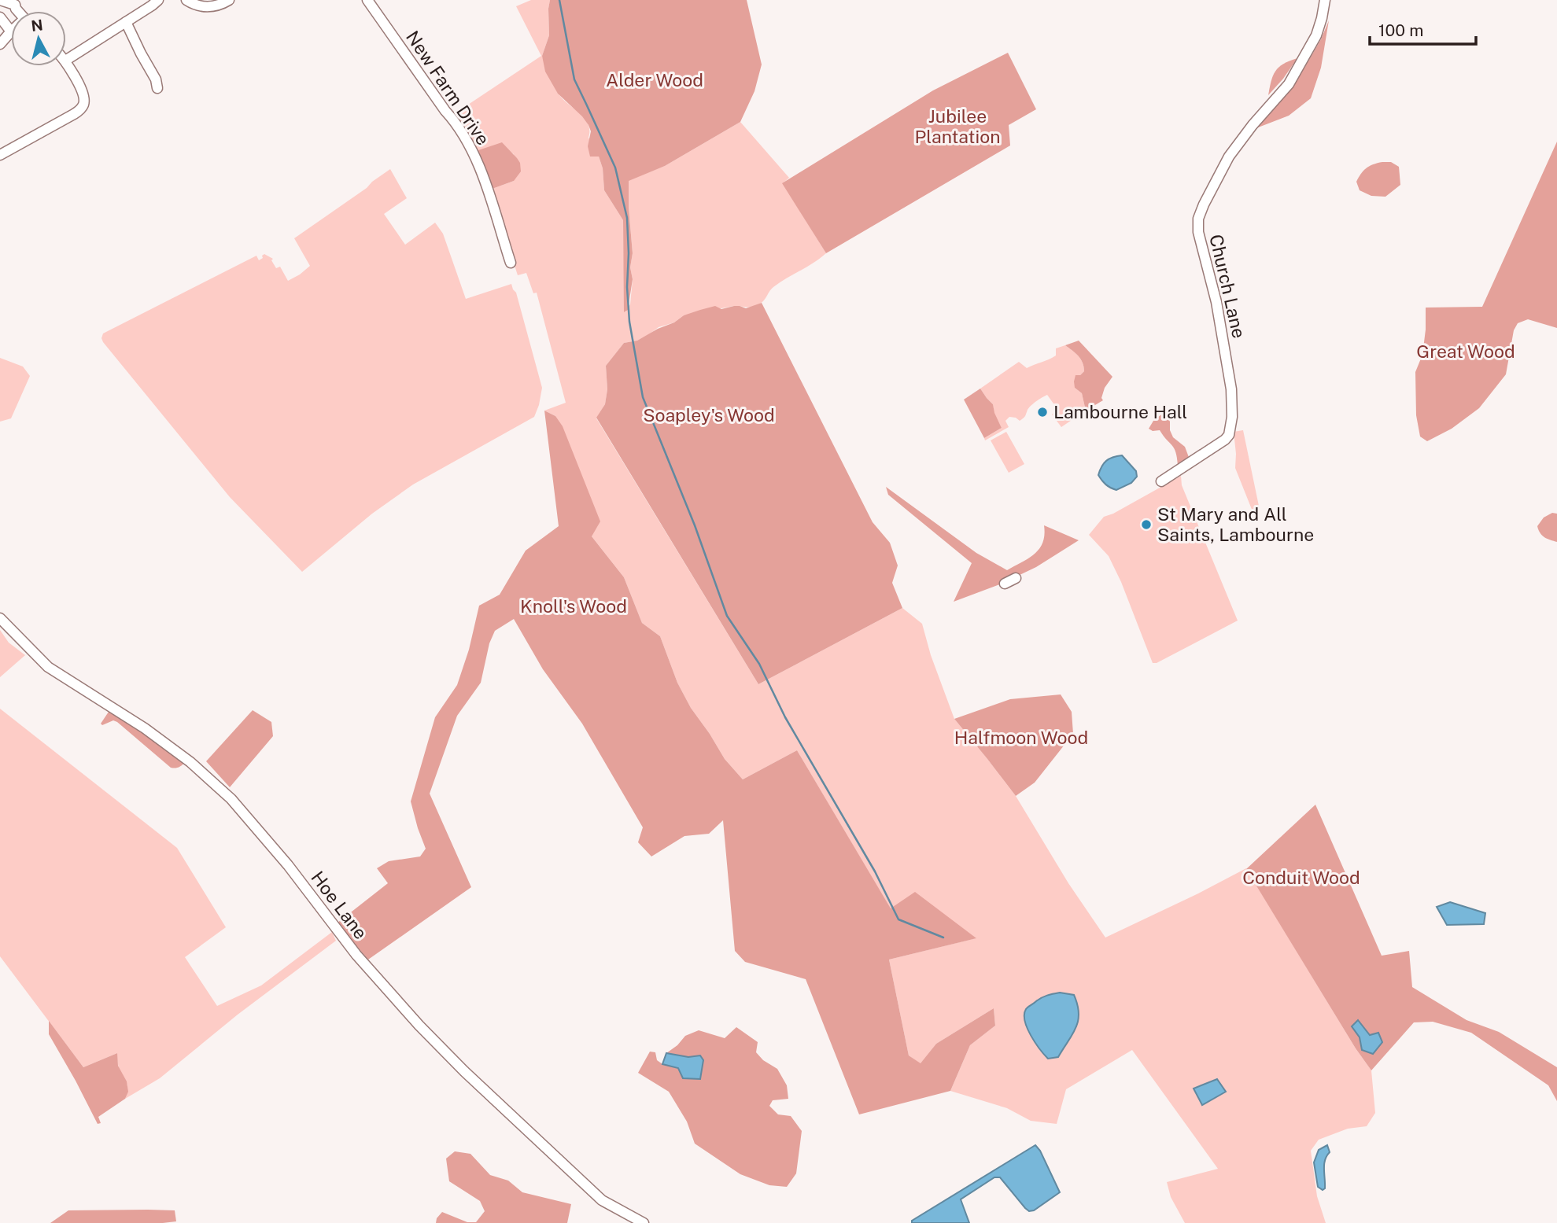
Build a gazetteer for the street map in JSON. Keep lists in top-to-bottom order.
{
  "streets": {
    "street": ["New Farm Drive", "Church Lane", "Hoe Lane"]
  },
  "parks": [
    "Alder Wood",
    "Jubilee Plantation",
    "Great Wood",
    "Soapley's Wood",
    "Knoll's Wood",
    "Halfmoon Wood",
    "Conduit Wood"
  ],
  "places": ["Lambourne Hall", "St Mary and All Saints, Lambourne"],
  "scale_bar": "100 m",
  "north": "top"
}
